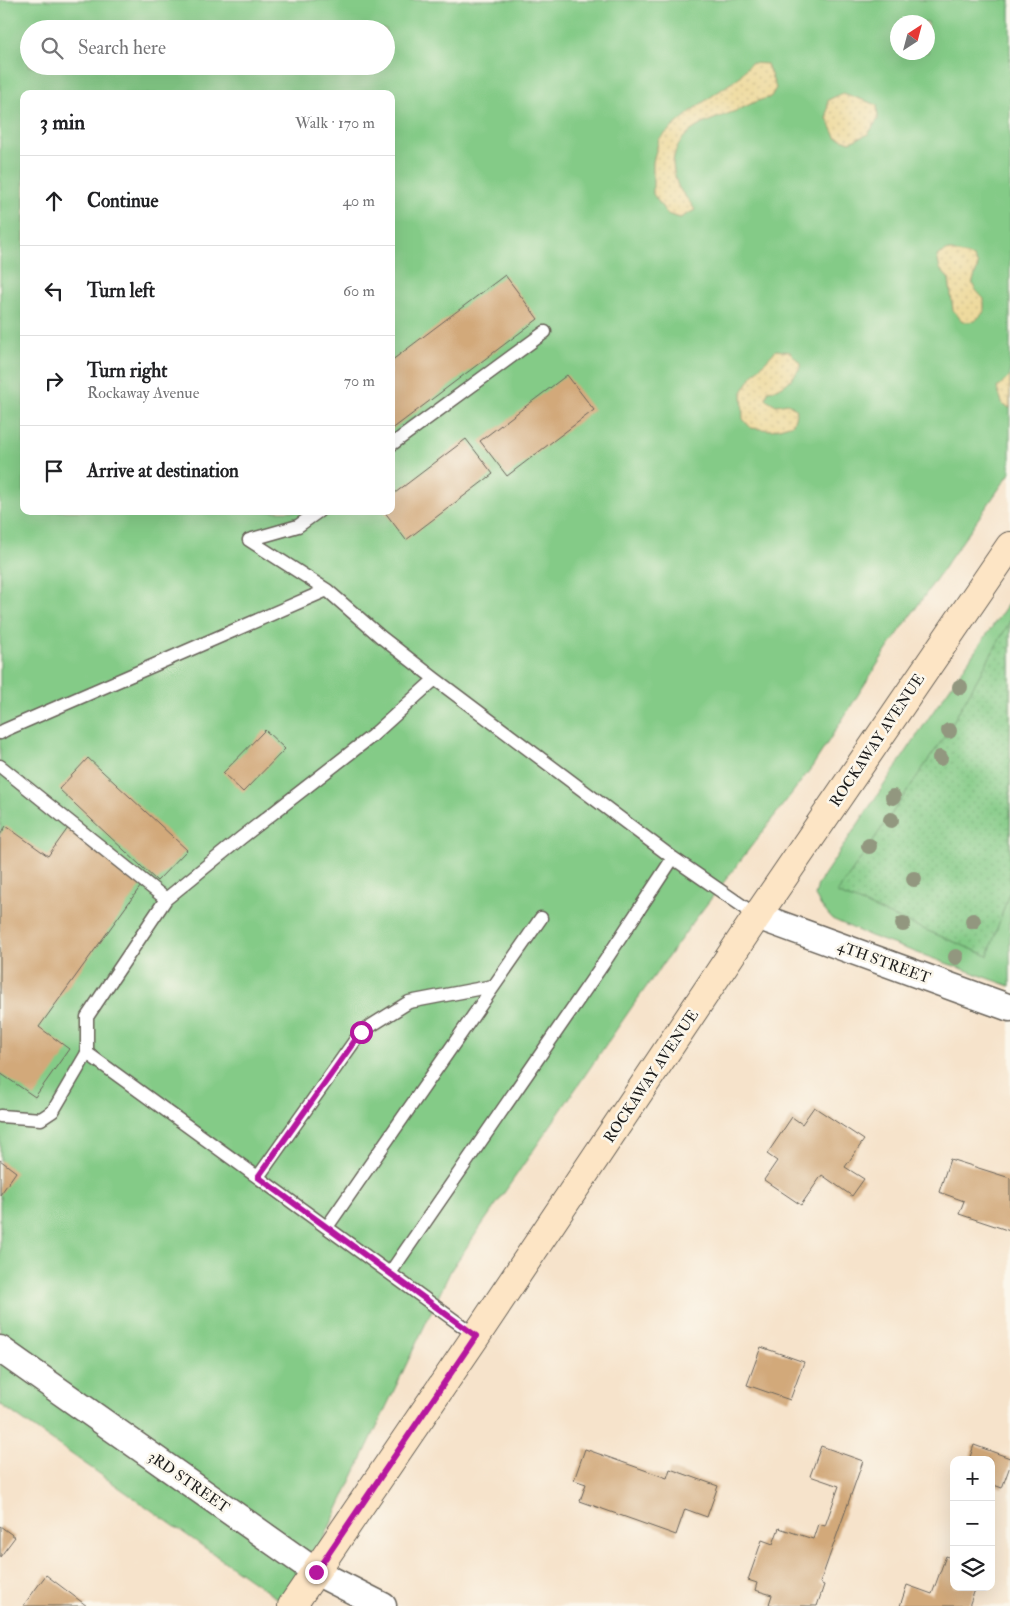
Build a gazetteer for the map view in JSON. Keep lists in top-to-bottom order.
{
  "streets": {
    "main road": ["ROCKAWAY AVENUE"],
    "street": ["4TH STREET", "3RD STREET"]
  },
  "crossings": [
    ["ROCKAWAY AVENUE", "4TH STREET"],
    ["ROCKAWAY AVENUE", "3RD STREET"]
  ],
  "north": "top right",
  "page": {
    "search": "Search here",
    "heading": ["3 min", "Walk · 170 m"],
    "list": [
      ["Continue", "40 m"],
      ["Turn left", "60 m"],
      ["Turn right", "Rockaway Avenue", "70 m"],
      "Arrive at destination"
    ],
    "map_buttons": ["+", "−"]
  }
}
